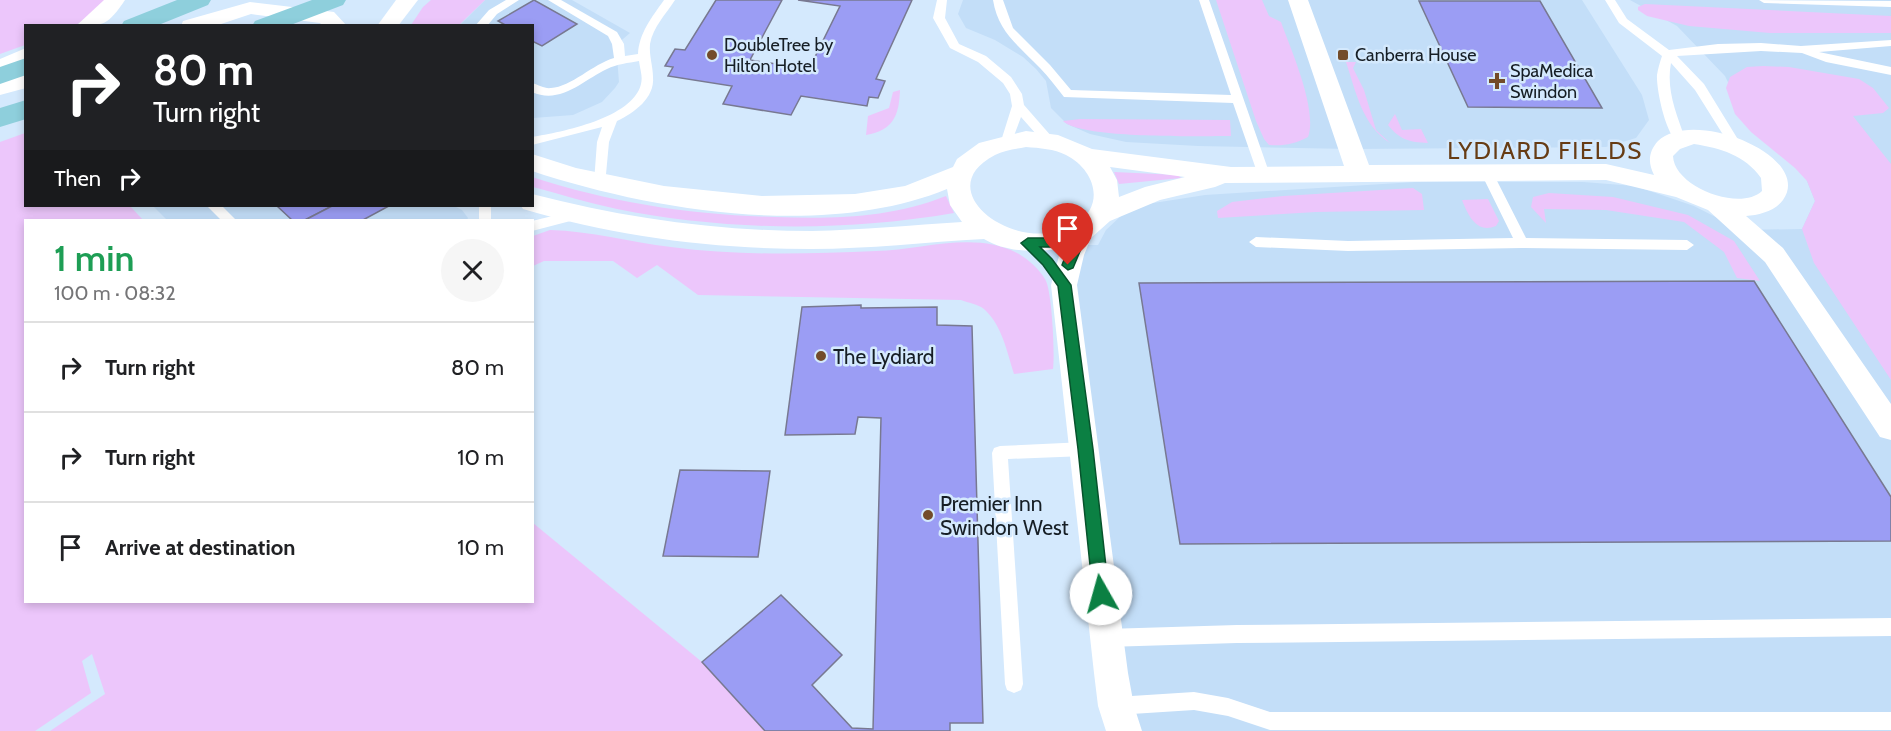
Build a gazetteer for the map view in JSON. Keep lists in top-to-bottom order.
{
  "districts": ["LYDIARD FIELDS"],
  "places": {
    "other": ["DoubleTree by Hilton Hotel", "The Lydiard", "Premier Inn Swindon West"],
    "transit": ["Canberra House"],
    "health": ["SpaMedica Swindon"]
  },
  "page": {
    "turn": ["80 m", "Turn right"],
    "then": "Then",
    "heading": ["1 min", "100 m · 08:32"],
    "list": [
      {
        "name": "Turn right",
        "value": "80 m"
      },
      {
        "name": "Turn right",
        "value": "10 m"
      },
      {
        "name": "Arrive at destination",
        "value": "10 m"
      }
    ]
  }
}
